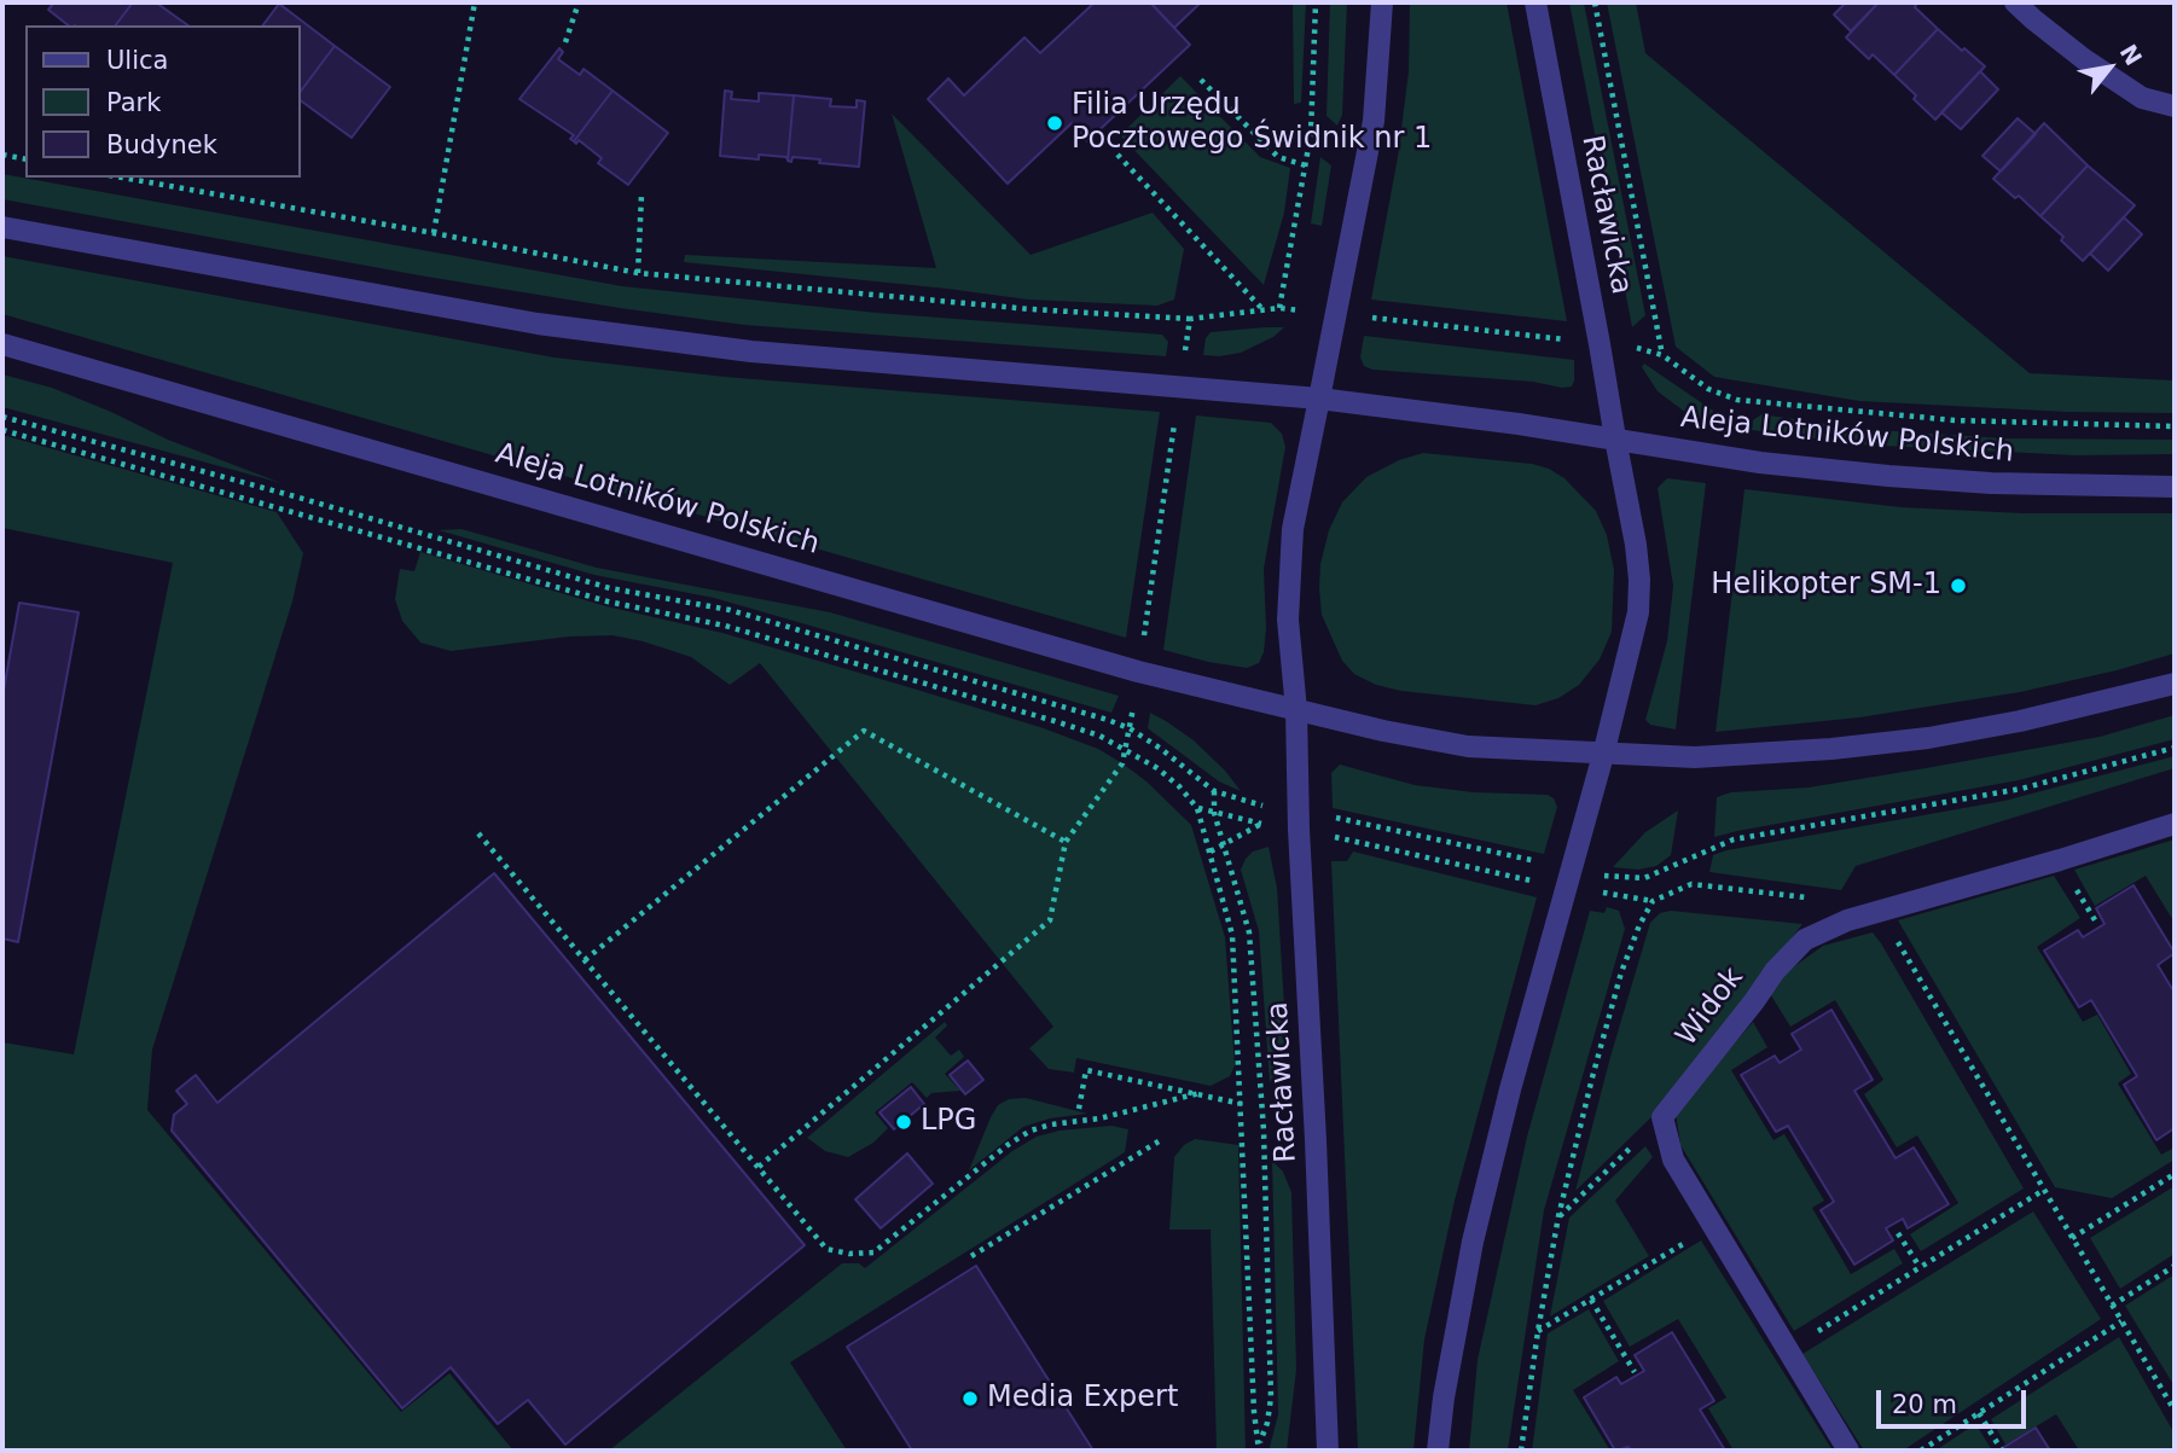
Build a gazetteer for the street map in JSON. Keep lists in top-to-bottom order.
{
  "streets": {
    "street": ["Racławicka", "Aleja Lotników Polskich", "Widok"]
  },
  "crossings": [
    ["Racławicka", "Aleja Lotników Polskich"]
  ],
  "places": [
    "Filia Urzędu Pocztowego Świdnik nr 1",
    "Helikopter SM-1",
    "LPG",
    "Media Expert"
  ],
  "legend": ["Ulica", "Park", "Budynek"],
  "scale_bar": "20 m",
  "north": "top right"
}
